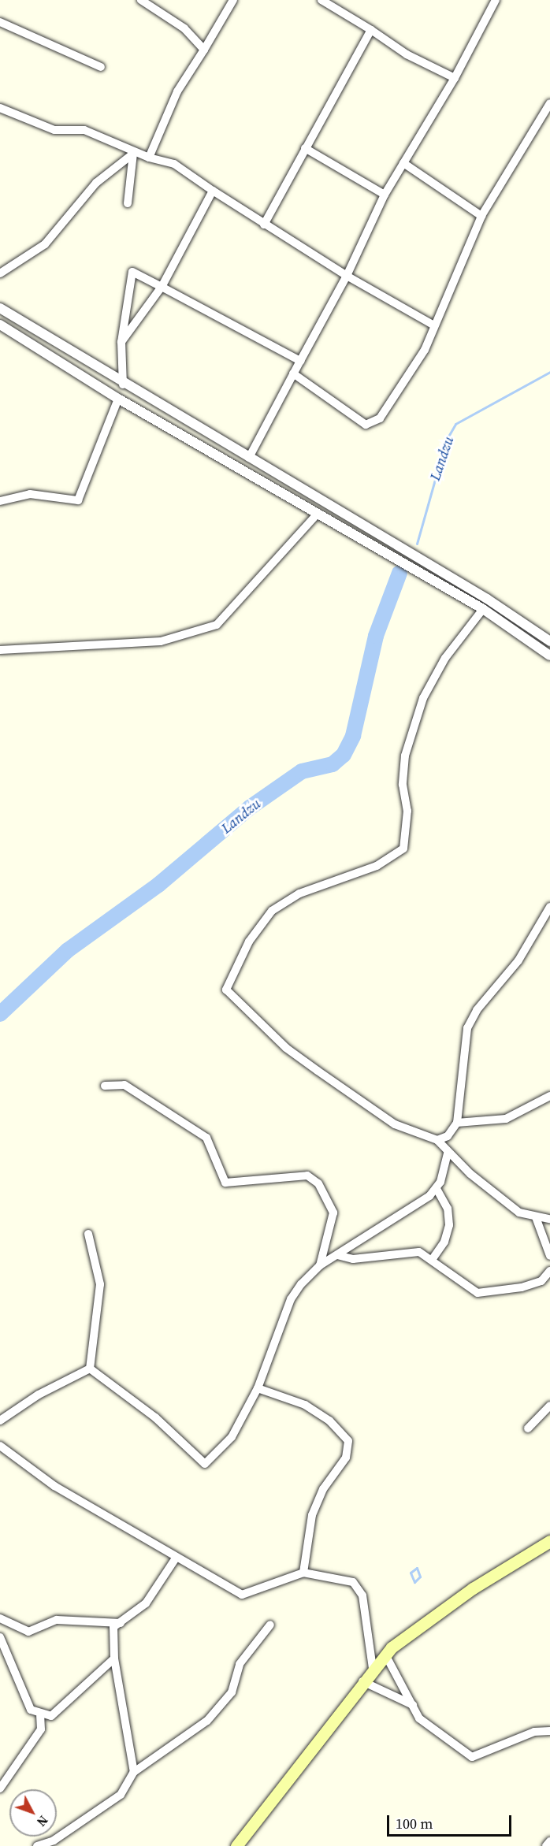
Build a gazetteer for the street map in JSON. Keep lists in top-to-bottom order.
{
  "water": ["Landzu"],
  "scale_bar": "100 m",
  "north": "bottom right"
}
